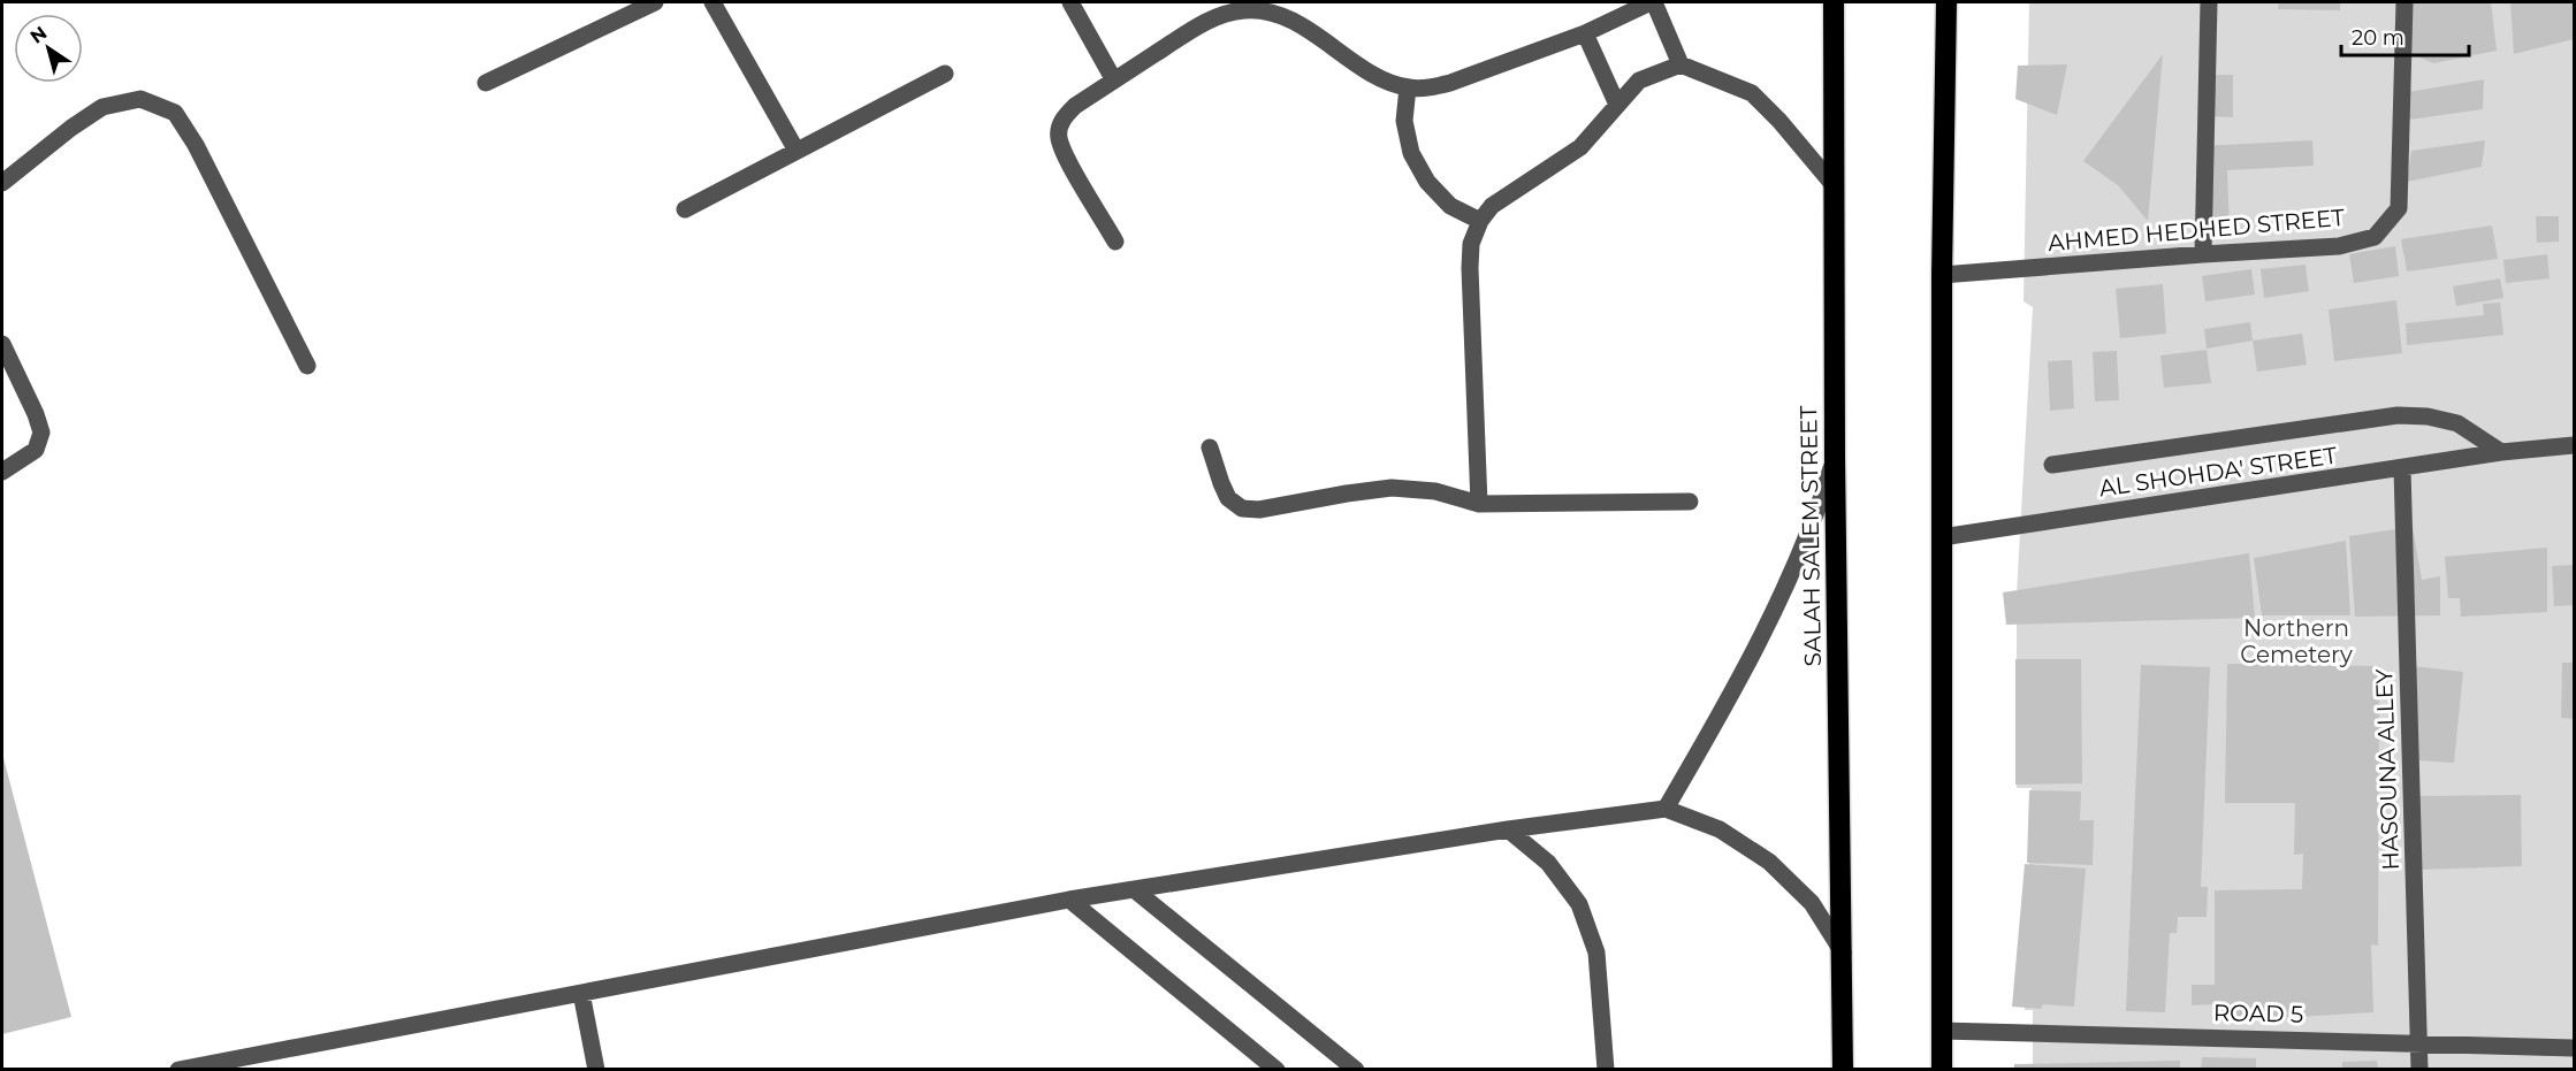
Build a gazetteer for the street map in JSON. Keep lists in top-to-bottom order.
{
  "streets": {
    "highway": ["SALAH SALEM STREET"],
    "street": [
      "AHMED HEDHED STREET",
      "AL SHOHDA' STREET",
      "HASOUNA ALLEY",
      "ROAD 5"
    ]
  },
  "crossings": [
    ["AL SHOHDA' STREET", "HASOUNA ALLEY"],
    ["HASOUNA ALLEY", "ROAD 5"]
  ],
  "parks": ["Northern Cemetery"],
  "scale_bar": "20 m",
  "north": "top left"
}
